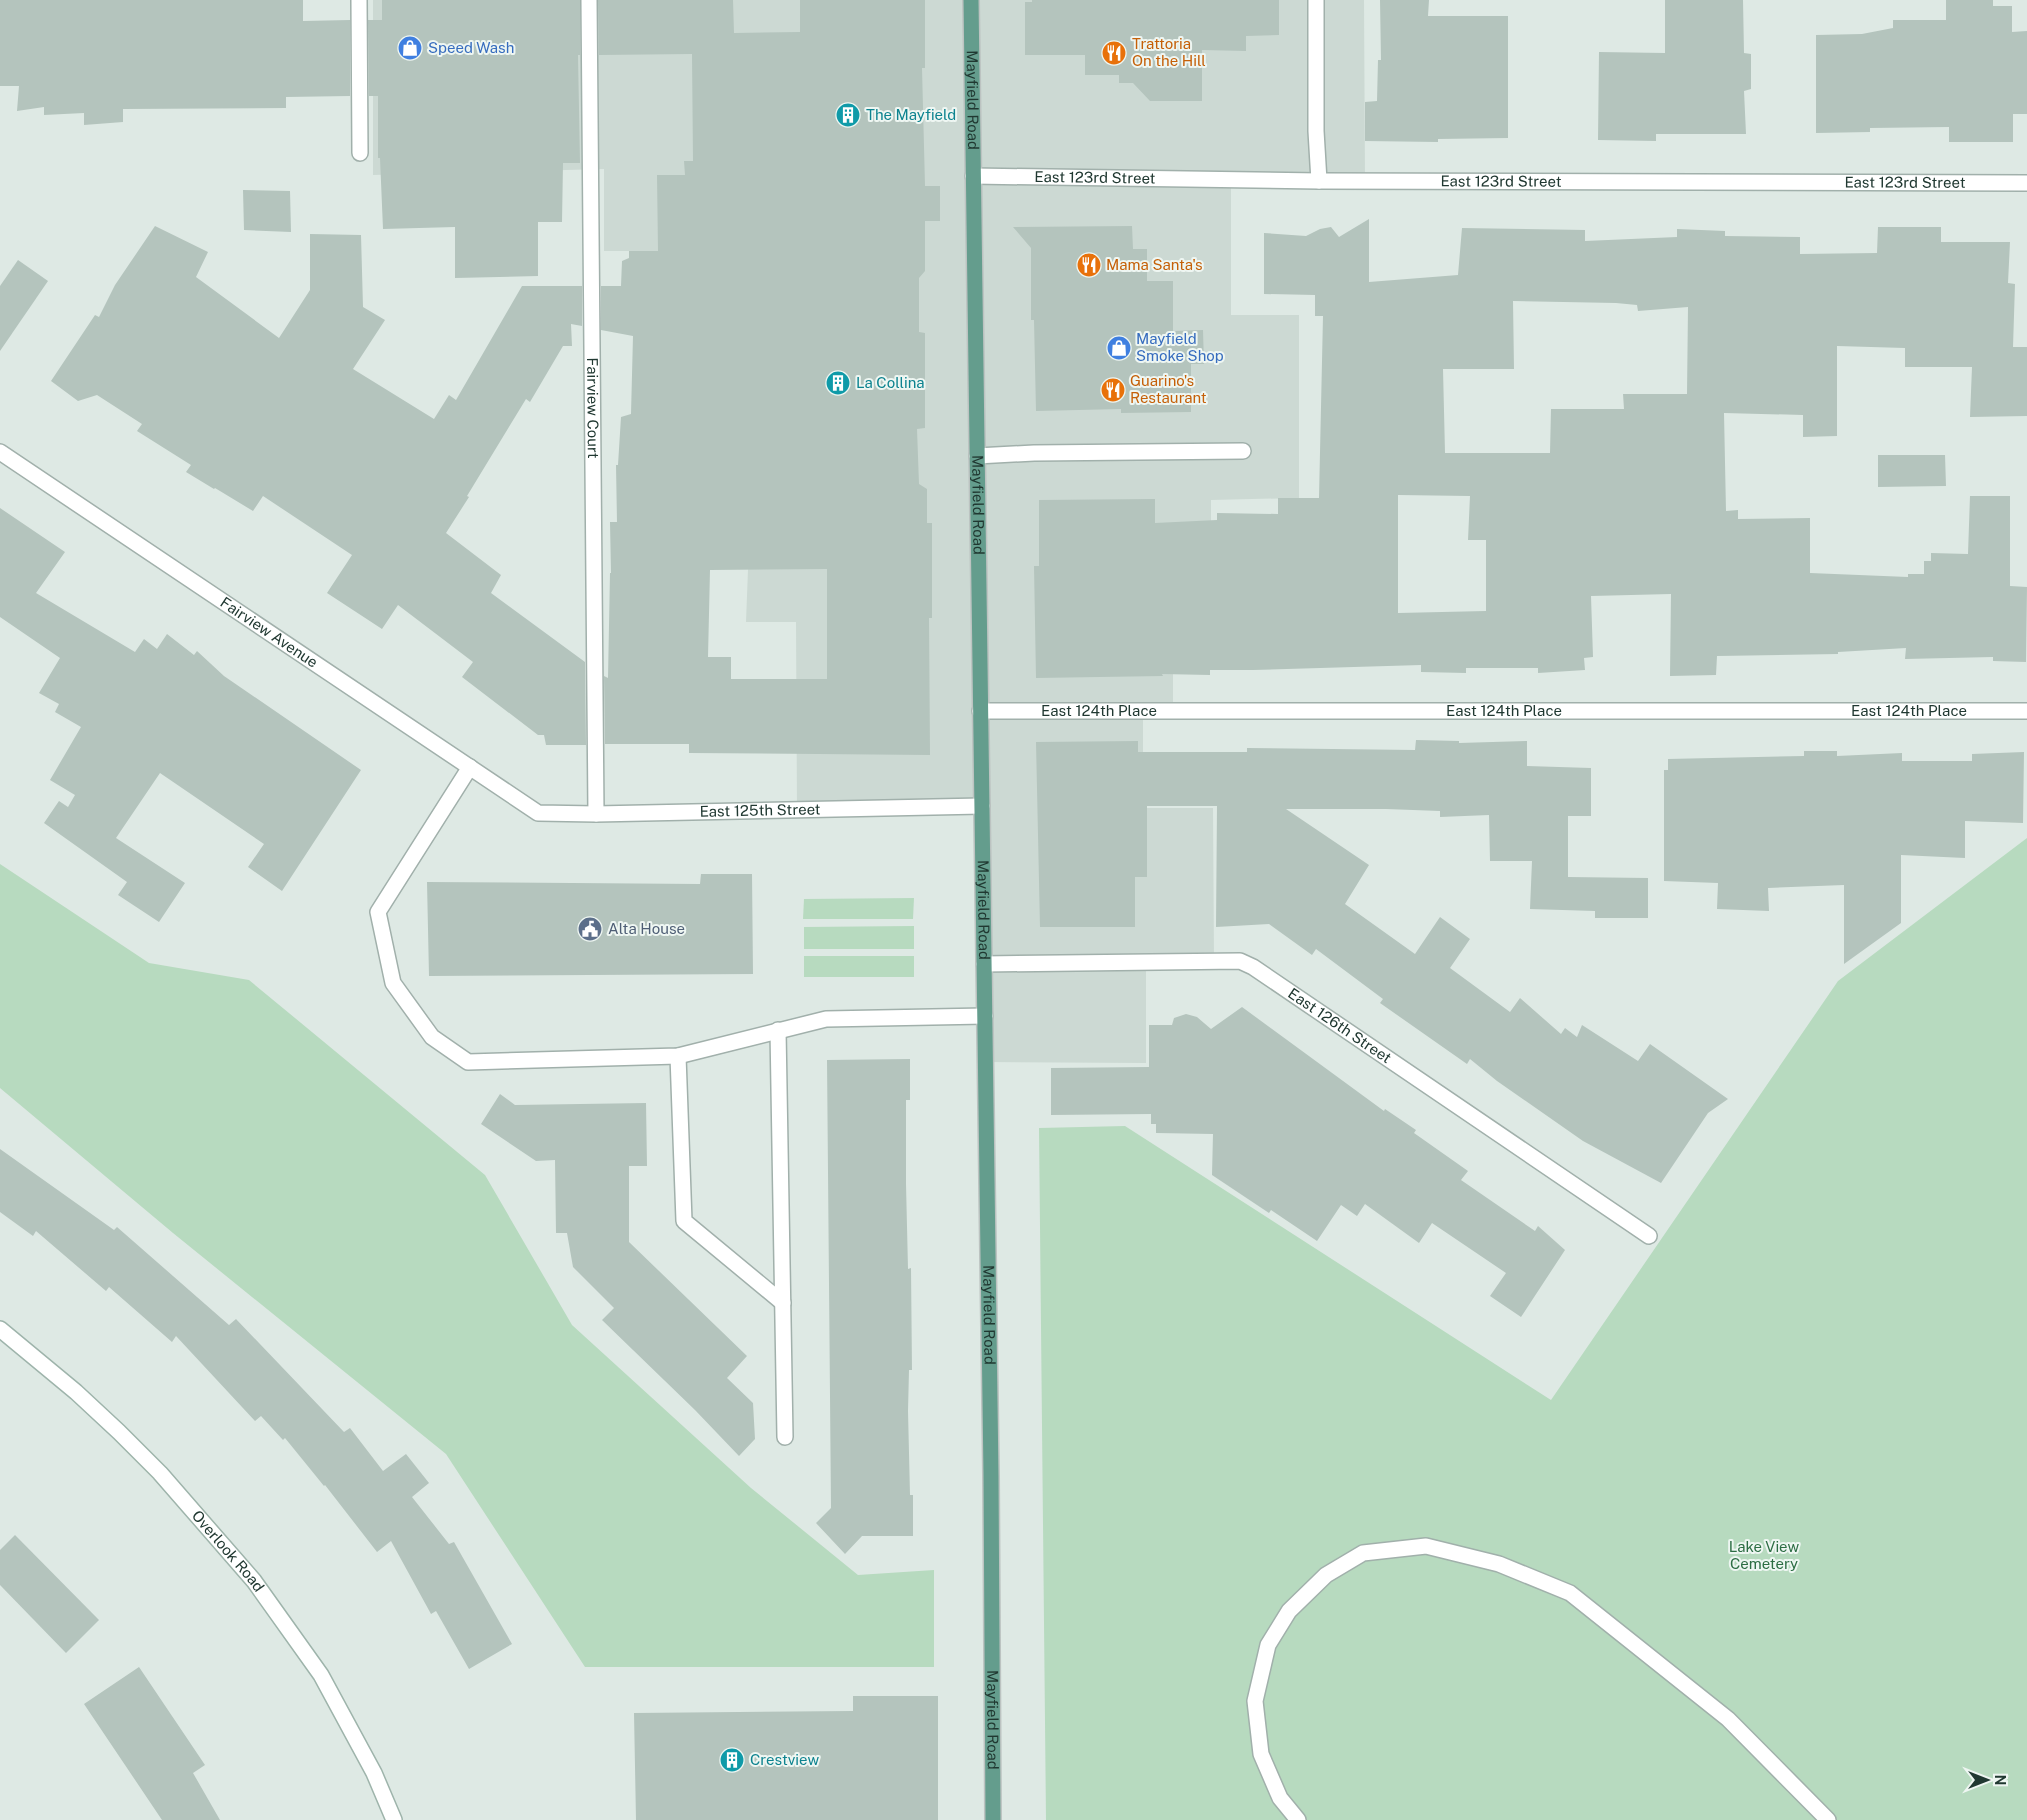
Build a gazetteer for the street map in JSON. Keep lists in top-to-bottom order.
{
  "streets": {
    "main road": ["Mayfield Road"],
    "street": [
      "East 123rd Street",
      "Fairview Court",
      "Fairview Avenue",
      "East 124th Place",
      "East 125th Street",
      "East 126th Street",
      "Overlook Road"
    ]
  },
  "crossings": [
    ["Mayfield Road", "East 123rd Street"],
    ["Mayfield Road", "East 124th Place"],
    ["Mayfield Road", "East 125th Street"],
    ["Mayfield Road", "East 126th Street"],
    ["Fairview Court", "East 125th Street"],
    ["Fairview Avenue", "East 125th Street"]
  ],
  "parks": ["Lake View Cemetery"],
  "places": {
    "shop": ["Speed Wash", "Mayfield Smoke Shop"],
    "restaurant": ["Trattoria On the Hill", "Mama Santa's", "Guarino's Restaurant"],
    "building": ["The Mayfield", "La Collina", "Crestview"],
    "public building": ["Alta House"]
  },
  "north": "right"
}
